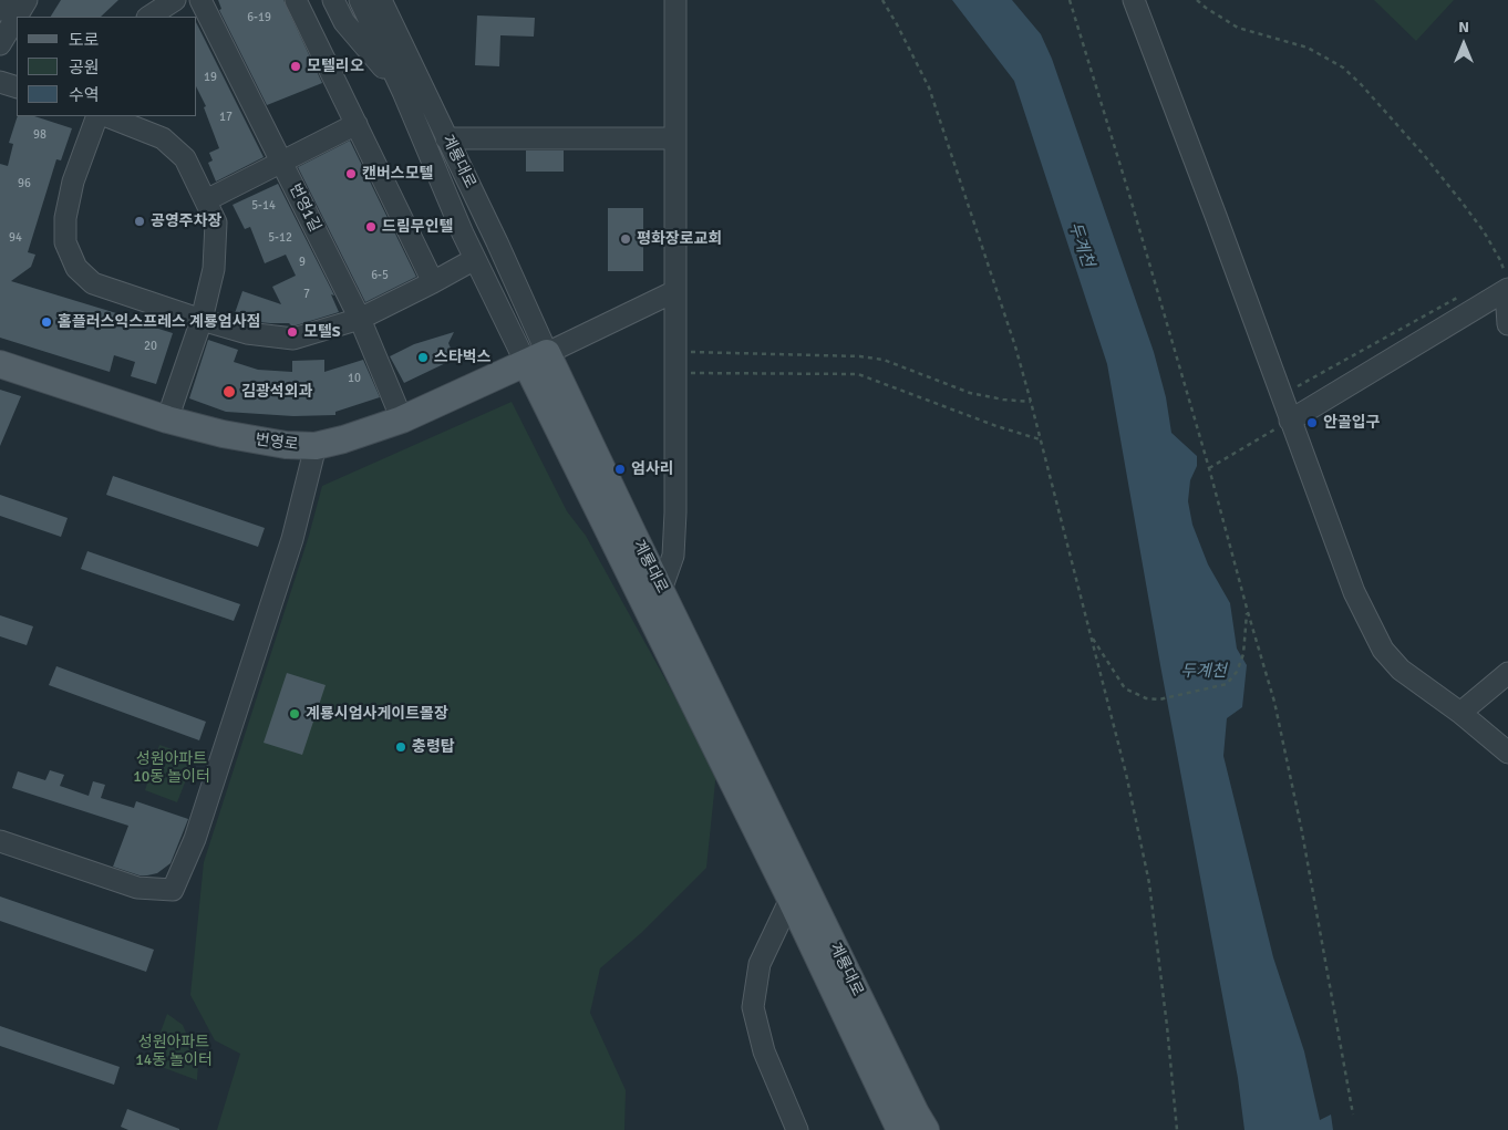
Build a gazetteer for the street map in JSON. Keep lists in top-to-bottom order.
{
  "streets": {
    "main road": ["계룡대로", "번영로"],
    "street": ["번영1길"]
  },
  "crossings": [
    ["계룡대로", "번영로"],
    ["번영1길", "번영로"]
  ],
  "water": ["두계천"],
  "parks": ["성원아파트 10동 놀이터", "성원아파트 14동 놀이터"],
  "places": [
    "모텔리오",
    "캔버스모텔",
    "공영주차장",
    "드림무인텔",
    "평화장로교회",
    "홈플러스익스프레스 계룡엄사점",
    "모텔S",
    "스타벅스",
    "김광석외과",
    "안골입구",
    "엄사리",
    "계룡시엄사게이트볼장",
    "충령탑"
  ],
  "house_numbers": [
    "6-19",
    "19",
    "17",
    "98",
    "96",
    "5-14",
    "94",
    "5-12",
    "9",
    "6-5",
    "7",
    "20",
    "10"
  ],
  "legend": ["도로", "공원", "수역"],
  "north": "top"
}
